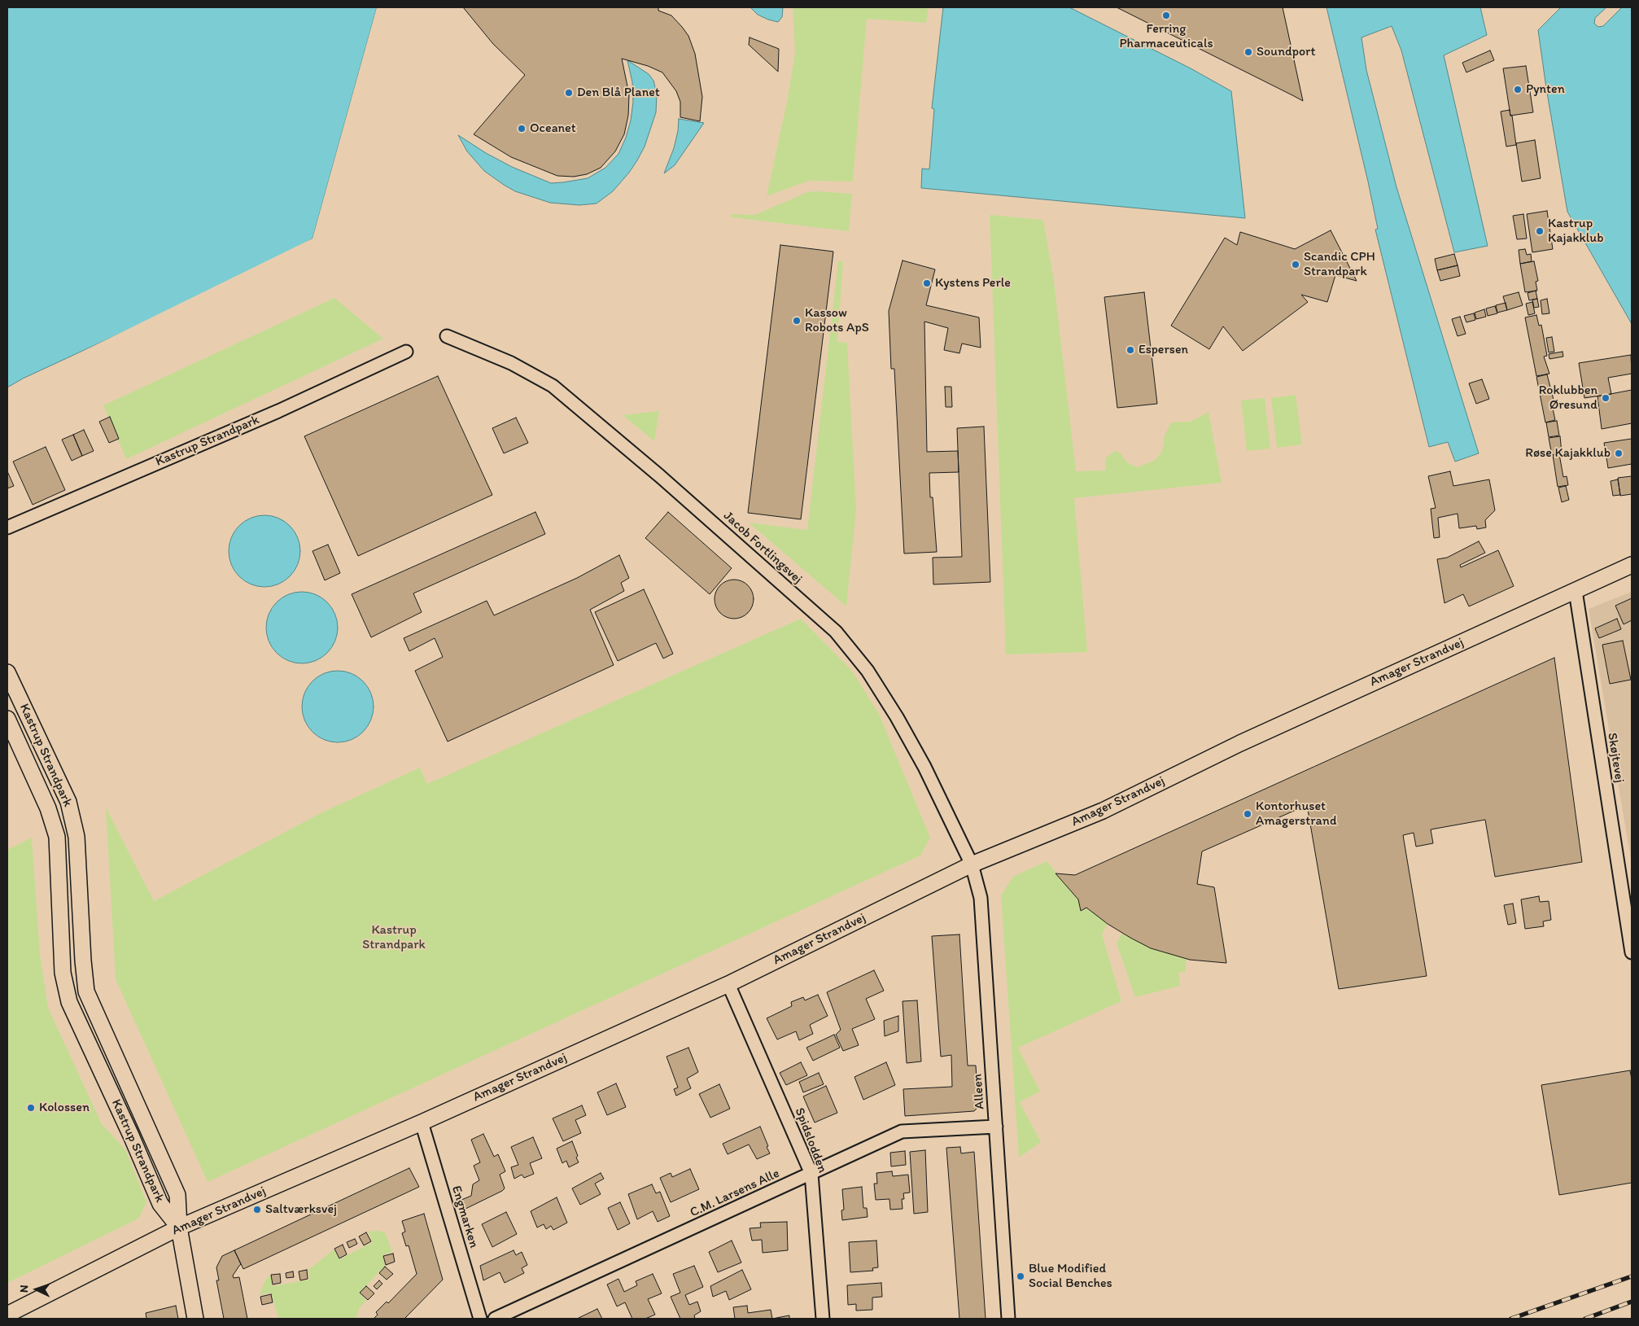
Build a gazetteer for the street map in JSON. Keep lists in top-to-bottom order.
{
  "streets": {
    "street": [
      "Kastrup Strandpark",
      "Jacob Fortlingsvej",
      "Amager Strandvej",
      "Skøjtevej",
      "Alleen",
      "Spidslodden",
      "C.M. Larsens Alle",
      "Engmarken"
    ]
  },
  "crossings": [
    ["Kastrup Strandpark", "Amager Strandvej"],
    ["Jacob Fortlingsvej", "Amager Strandvej"],
    ["Jacob Fortlingsvej", "Alleen"],
    ["Amager Strandvej", "Skøjtevej"],
    ["Amager Strandvej", "Alleen"],
    ["Amager Strandvej", "Spidslodden"],
    ["Amager Strandvej", "Engmarken"],
    ["Alleen", "C.M. Larsens Alle"],
    ["Spidslodden", "C.M. Larsens Alle"]
  ],
  "parks": ["Kastrup Strandpark"],
  "places": [
    "Ferring Pharmaceuticals",
    "Soundport",
    "Pynten",
    "Den Blå Planet",
    "Oceanet",
    "Kastrup Kajakklub",
    "Scandic CPH Strandpark",
    "Kystens Perle",
    "Kassow Robots ApS",
    "Espersen",
    "Roklubben Øresund",
    "Røse Kajakklub",
    "Kontorhuset Amagerstrand",
    "Kolossen",
    "Saltværksvej",
    "Blue Modified Social Benches"
  ],
  "north": "left"
}
